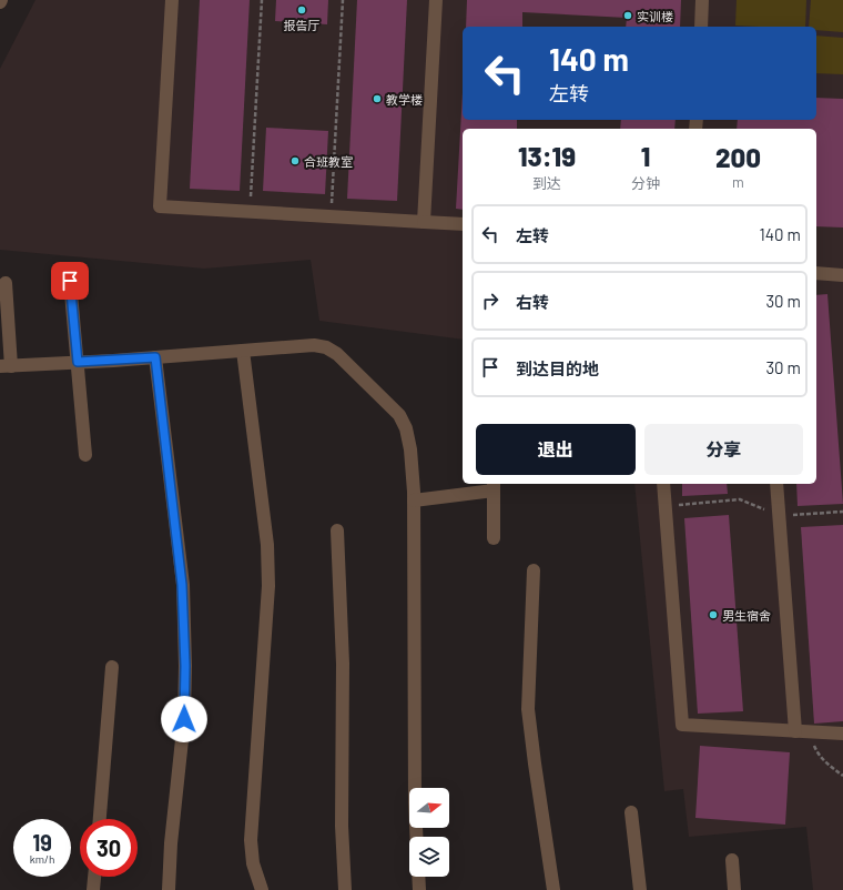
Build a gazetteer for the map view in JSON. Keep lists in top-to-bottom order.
{
  "places": [
    "报告厅",
    "实训楼",
    "教学楼",
    "合班教室",
    "男生宿舍"
  ],
  "north": "right",
  "page": {
    "turn": ["140 m", "左转"],
    "eta": [
      "13:19",
      "到达",
      "1",
      "分钟",
      "200",
      "m"
    ],
    "list": [
      {
        "name": "左转",
        "value": "140 m"
      },
      {
        "name": "右转",
        "value": "30 m"
      },
      {
        "name": "到达目的地",
        "value": "30 m"
      }
    ],
    "buttons": ["退出", "分享"],
    "speed": "19 km/h",
    "limit": "30"
  }
}
